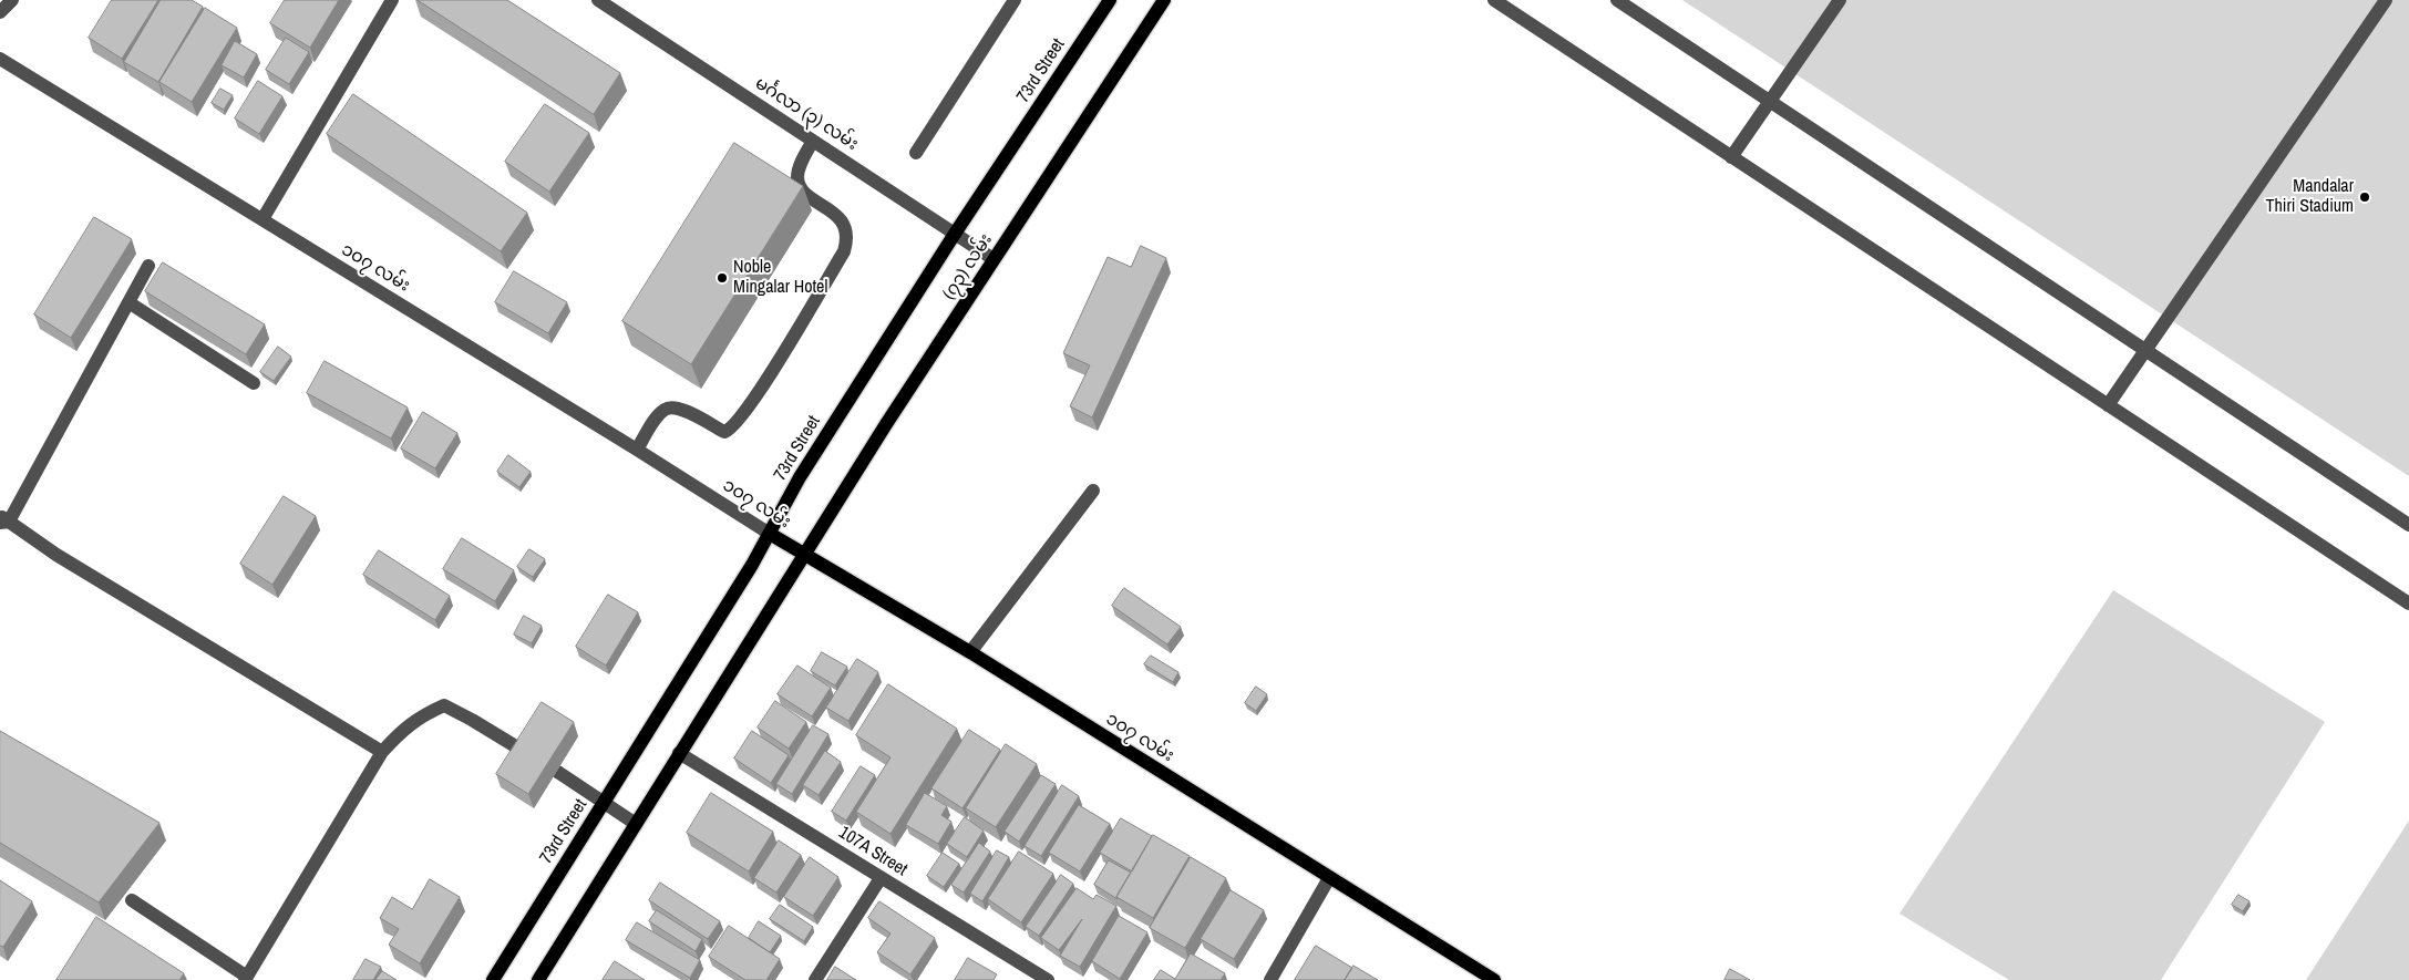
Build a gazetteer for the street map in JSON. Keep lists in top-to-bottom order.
{
  "streets": {
    "main road": ["73rd Street", "(၇၃) လမ်း", "၁၀၇ လမ်း"],
    "street": ["မင်္ဂလာ (၃) လမ်း", "107A Street"]
  },
  "crossings": [
    ["73rd Street", "မင်္ဂလာ (၃) လမ်း"],
    ["73rd Street", "၁၀၇ လမ်း"],
    ["မင်္ဂလာ (၃) လမ်း", "(၇၃) လမ်း"],
    ["(၇၃) လမ်း", "၁၀၇ လမ်း"]
  ],
  "places": ["Mandalar Thiri Stadium", "Noble Mingalar Hotel"]
}
